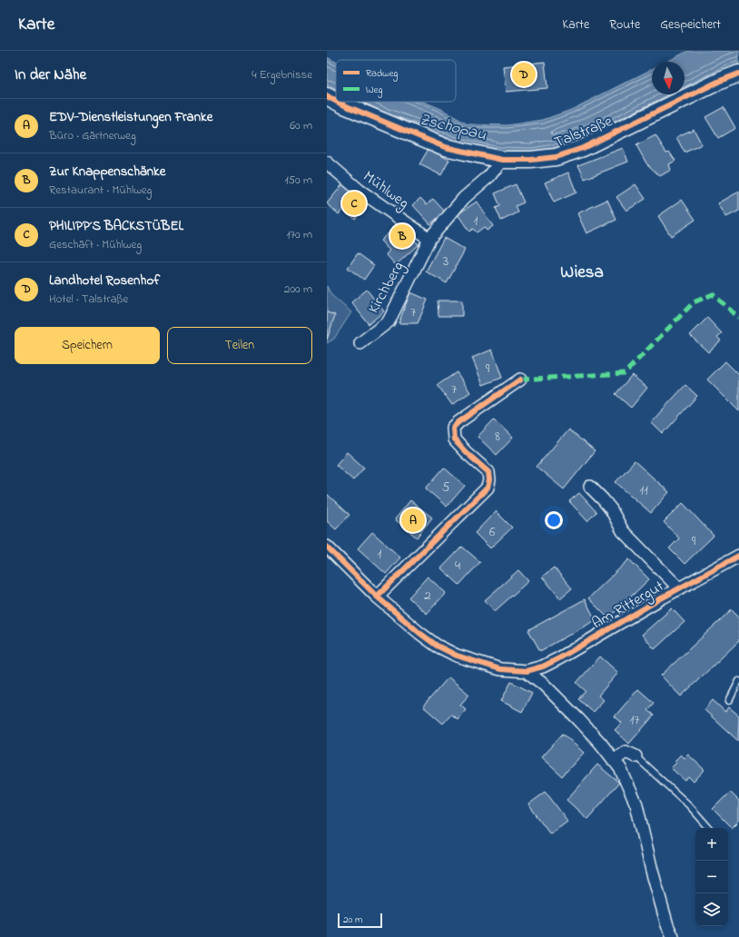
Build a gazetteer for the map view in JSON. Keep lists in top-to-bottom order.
{
  "streets": {
    "main road": ["Talstraße"],
    "street": ["Mühlweg", "Kirchberg", "Am Rittergut"]
  },
  "crossings": [
    ["Talstraße", "Kirchberg"],
    ["Mühlweg", "Kirchberg"]
  ],
  "districts": ["Wiesa"],
  "water": ["Zschopau"],
  "house_numbers": [
    "1",
    "3",
    "7",
    "9",
    "7",
    "8",
    "5",
    "11",
    "6",
    "9",
    "1",
    "4",
    "2",
    "17"
  ],
  "legend": ["Radweg", "Weg"],
  "scale_bar": "20 m",
  "north": "bottom",
  "page": {
    "header": "Karte",
    "nav": ["Karte", "Route", "Gespeichert"],
    "heading": ["In der Nähe", "4 Ergebnisse"],
    "pins": [
      "D",
      "C",
      "B",
      "A"
    ],
    "list": [
      {
        "mark": "A",
        "name": "EDV-Dienstleistungen Franke",
        "note": "Büro · Gärtnerweg",
        "value": "60 m"
      },
      {
        "mark": "B",
        "name": "Zur Knappenschänke",
        "note": "Restaurant · Mühlweg",
        "value": "150 m"
      },
      {
        "mark": "C",
        "name": "PHILIPP´S BACKSTÜBEL",
        "note": "Geschäft · Mühlweg",
        "value": "170 m"
      },
      {
        "mark": "D",
        "name": "Landhotel Rosenhof",
        "note": "Hotel · Talstraße",
        "value": "200 m"
      }
    ],
    "buttons": ["Speichern", "Teilen"],
    "map_buttons": ["+", "−"],
    "scale": "20 m"
  }
}
